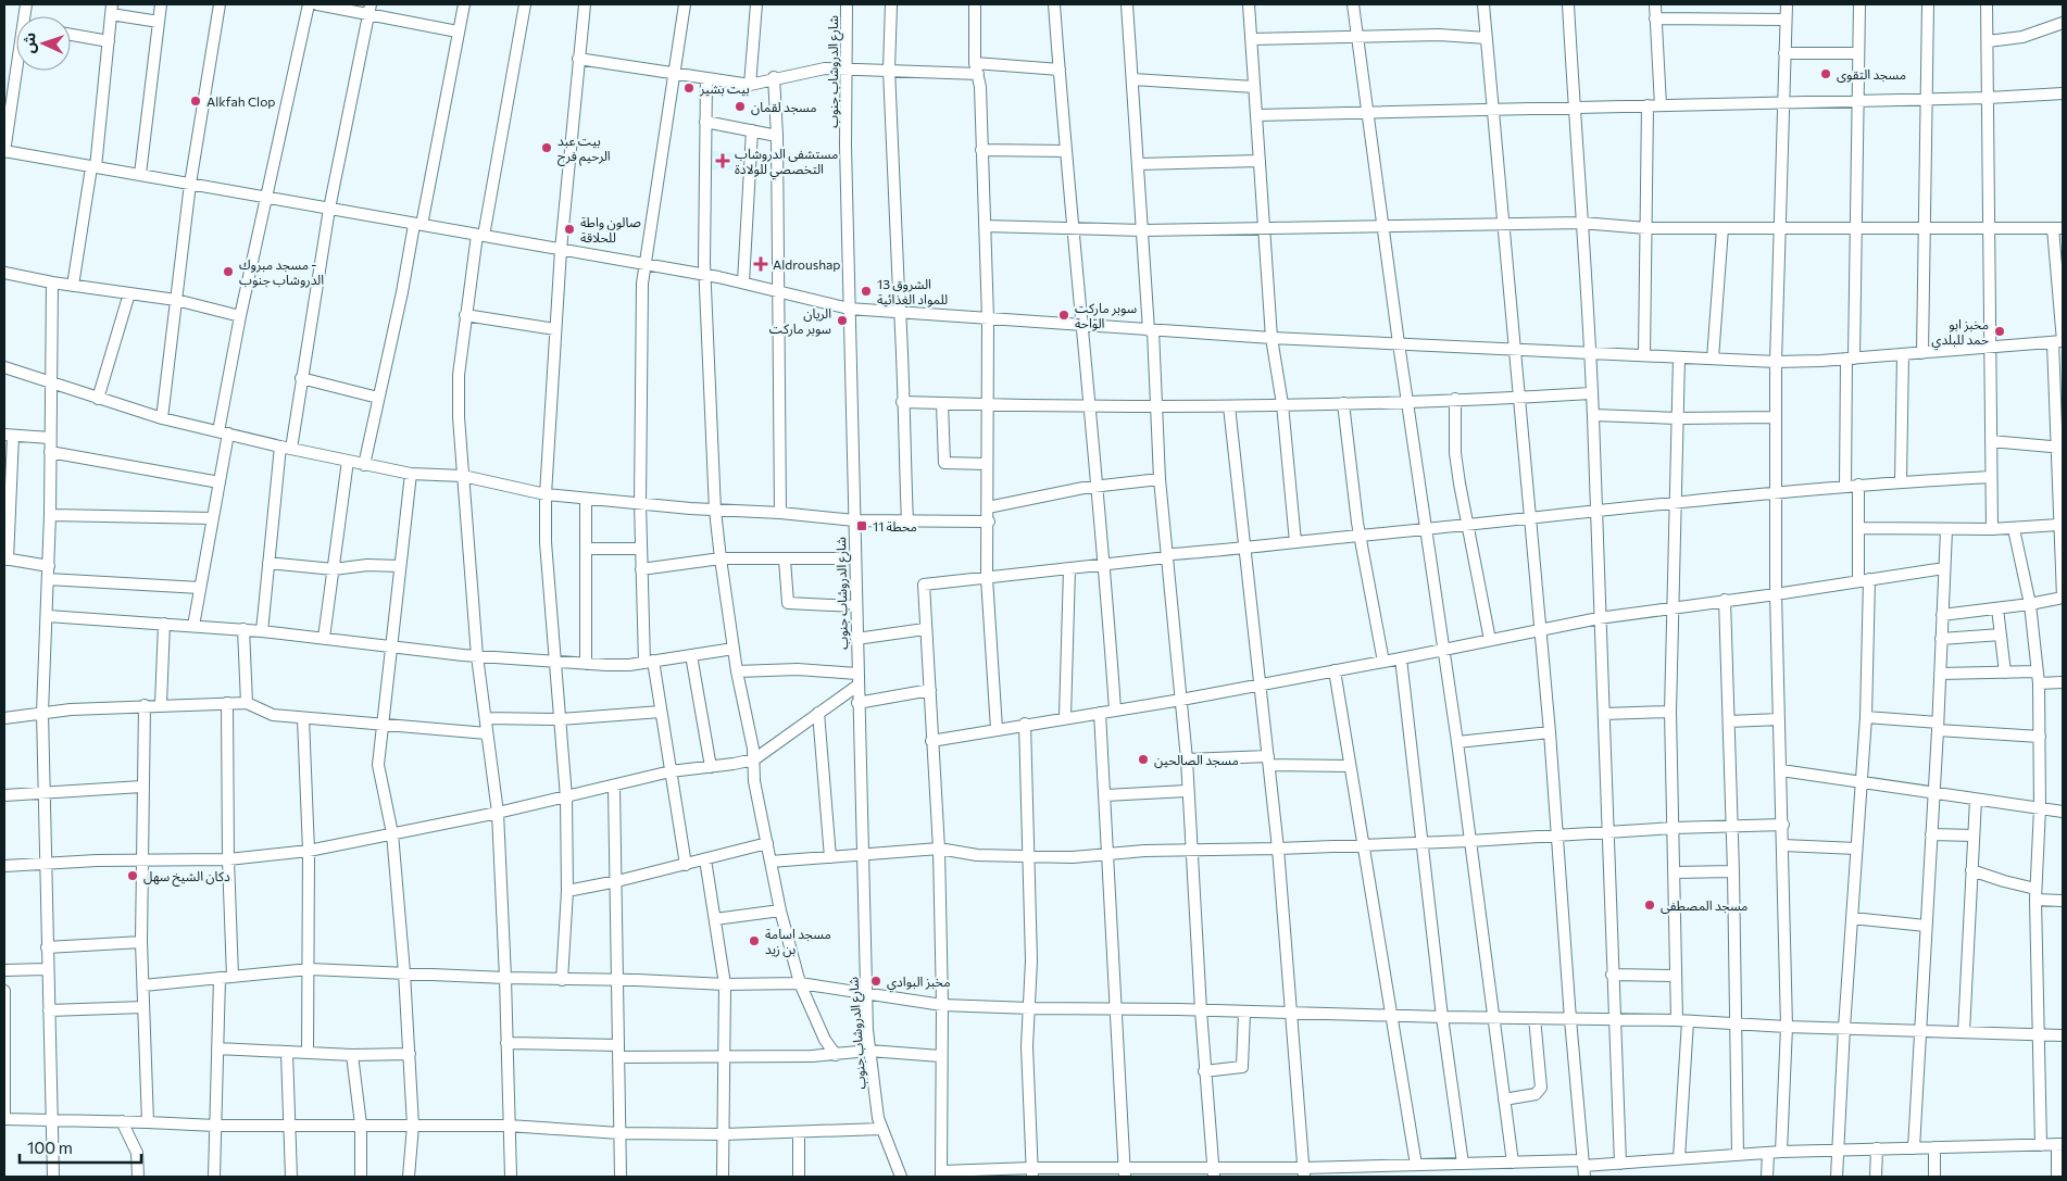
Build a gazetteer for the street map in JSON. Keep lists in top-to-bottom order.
{
  "streets": {
    "street": ["شارع الدروشاب جنوب"]
  },
  "places": {
    "other": [
      "مسجد التقوى",
      "بيت بشير",
      "Alkfah Clop",
      "مسجد لقمان",
      "بيت عبد الرحيم فرح",
      "صالون واطة للحلاقة",
      "مسجد مبروك - الدروشاب جنوب",
      "الشروق 13 للمواد الغذائية",
      "سوبر ماركت الواحة",
      "الريان سوبر ماركت",
      "مخبز ابو حمد للبلدي",
      "مسجد الصالحين",
      "دكان الشيخ سهل",
      "مسجد المصطفى",
      "مسجد اسامة بن زيد",
      "مخبز البوادي"
    ],
    "health": ["مستشفى الدروشاب التخصصي للولادة", "Aldroushap"],
    "transit": ["محطة 11"]
  },
  "scale_bar": "100 m",
  "north": "left"
}
